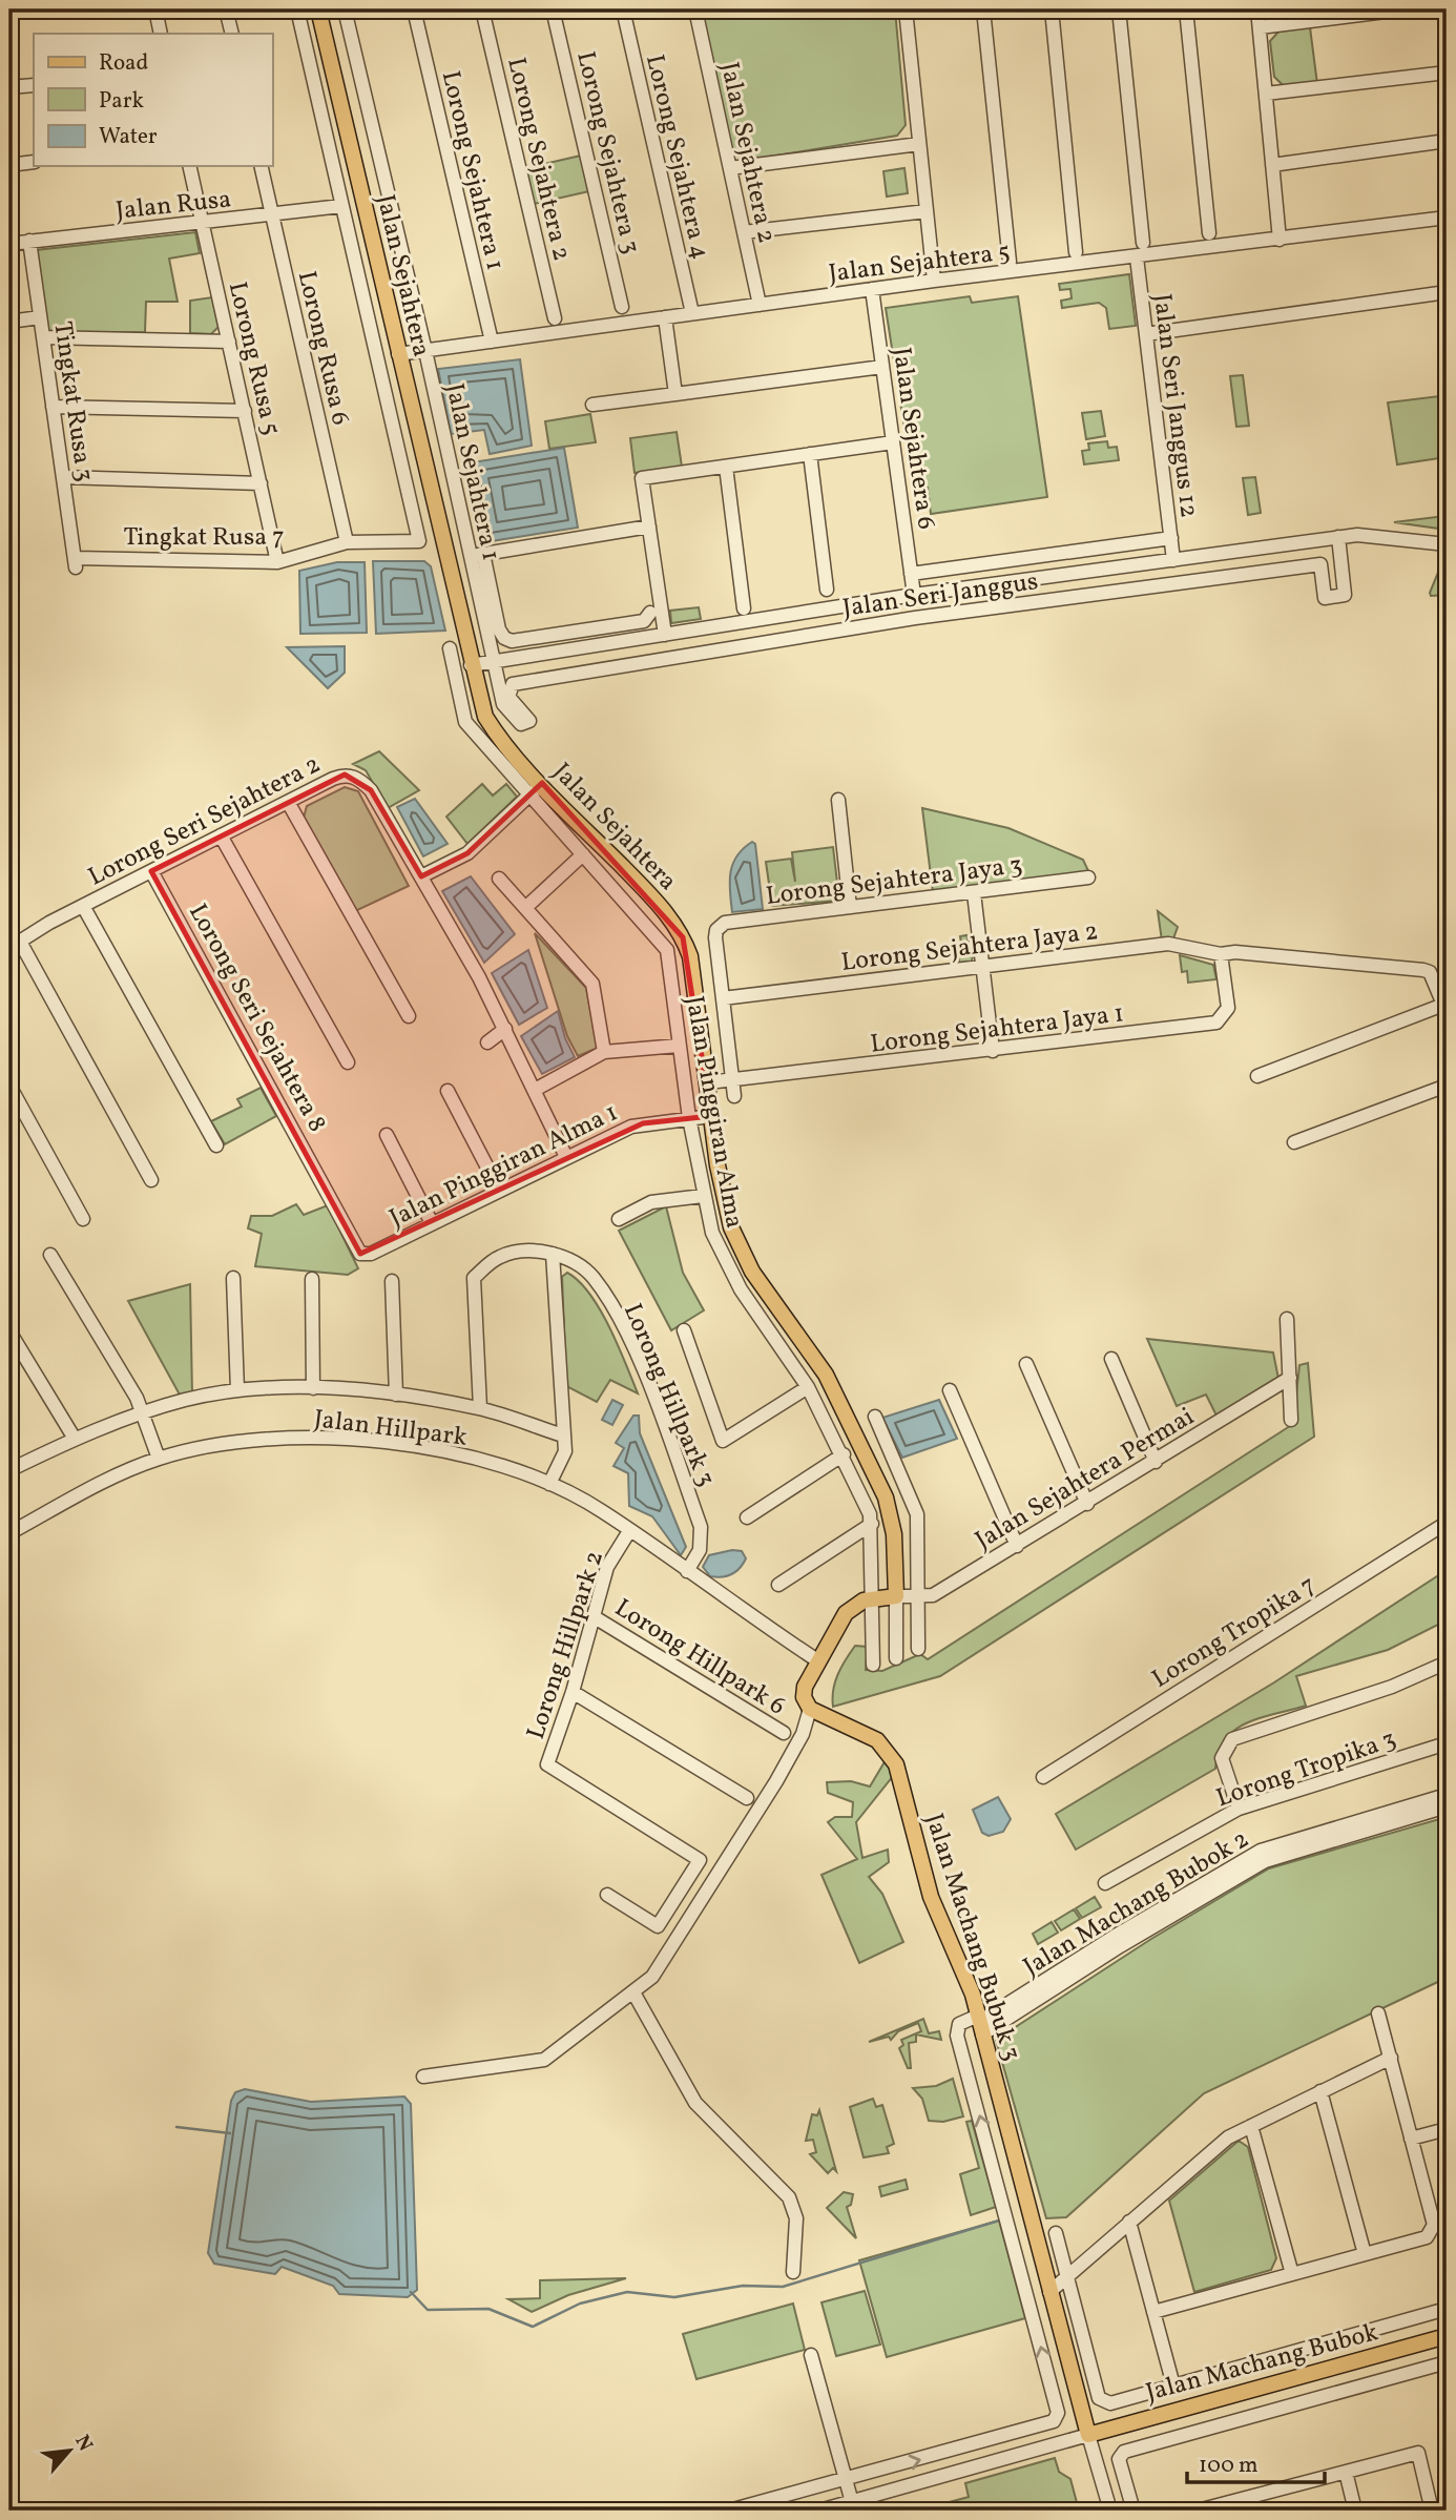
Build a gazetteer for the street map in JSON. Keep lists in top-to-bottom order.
{
  "streets": {
    "main road": ["Jalan Sejahtera", "Jalan Machang Bubuk 3", "Jalan Machang Bubok"],
    "street": [
      "Lorong Sejahtera 3",
      "Jalan Sejahtera 2",
      "Lorong Sejahtera 4",
      "Lorong Sejahtera 2",
      "Lorong Sejahtera 1",
      "Jalan Rusa",
      "Jalan Sejahtera 5",
      "Lorong Rusa 6",
      "Lorong Rusa 5",
      "Tingkat Rusa 3",
      "Jalan Seri Janggus 12",
      "Jalan Sejahtera 6",
      "Jalan Sejahtera 1",
      "Tingkat Rusa 7",
      "Jalan Seri Janggus",
      "Lorong Seri Sejahtera 2",
      "Lorong Sejahtera Jaya 3",
      "Lorong Sejahtera Jaya 2",
      "Lorong Seri Sejahtera 8",
      "Lorong Sejahtera Jaya 1",
      "Jalan Pinggiran Alma",
      "Jalan Pinggiran Alma 1",
      "Lorong Hillpark 3",
      "Jalan Hillpark",
      "Jalan Sejahtera Permai",
      "Lorong Tropika 7",
      "Lorong Hillpark 2",
      "Lorong Hillpark 6",
      "Lorong Tropika 3",
      "Jalan Machang Bubok 2"
    ]
  },
  "crossings": [
    ["Jalan Sejahtera 2", "Jalan Sejahtera 5"],
    ["Lorong Sejahtera 4", "Jalan Sejahtera 5"],
    ["Lorong Sejahtera 1", "Jalan Sejahtera 5"],
    ["Jalan Rusa", "Lorong Rusa 6"],
    ["Jalan Rusa", "Lorong Rusa 5"],
    ["Jalan Rusa", "Tingkat Rusa 3"],
    ["Jalan Rusa", "Tingkat Rusa 7"],
    ["Jalan Sejahtera 5", "Jalan Sejahtera"],
    ["Jalan Sejahtera 5", "Jalan Seri Janggus 12"],
    ["Jalan Sejahtera 5", "Jalan Sejahtera 6"],
    ["Jalan Sejahtera 5", "Jalan Sejahtera 1"],
    ["Jalan Sejahtera", "Jalan Seri Janggus"],
    ["Jalan Sejahtera", "Lorong Sejahtera Jaya 1"],
    ["Jalan Sejahtera", "Jalan Pinggiran Alma 1"],
    ["Jalan Sejahtera", "Jalan Sejahtera Permai"],
    ["Lorong Rusa 6", "Tingkat Rusa 7"],
    ["Lorong Rusa 5", "Tingkat Rusa 7"],
    ["Tingkat Rusa 3", "Tingkat Rusa 7"],
    ["Jalan Seri Janggus 12", "Jalan Seri Janggus"],
    ["Jalan Sejahtera 6", "Jalan Seri Janggus"],
    ["Jalan Sejahtera 1", "Jalan Seri Janggus"],
    ["Lorong Seri Sejahtera 2", "Lorong Seri Sejahtera 8"],
    ["Lorong Seri Sejahtera 2", "Jalan Pinggiran Alma 1"],
    ["Lorong Sejahtera Jaya 3", "Lorong Sejahtera Jaya 2"],
    ["Lorong Sejahtera Jaya 2", "Lorong Sejahtera Jaya 1"],
    ["Lorong Seri Sejahtera 8", "Jalan Pinggiran Alma 1"],
    ["Jalan Pinggiran Alma", "Jalan Pinggiran Alma 1"],
    ["Lorong Hillpark 3", "Jalan Hillpark"],
    ["Jalan Hillpark", "Lorong Hillpark 2"],
    ["Lorong Hillpark 2", "Lorong Hillpark 6"],
    ["Jalan Machang Bubok 2", "Jalan Machang Bubuk 3"],
    ["Jalan Machang Bubuk 3", "Jalan Machang Bubok"]
  ],
  "legend": ["Road", "Park", "Water"],
  "scale_bar": "100 m",
  "north": "top right"
}
